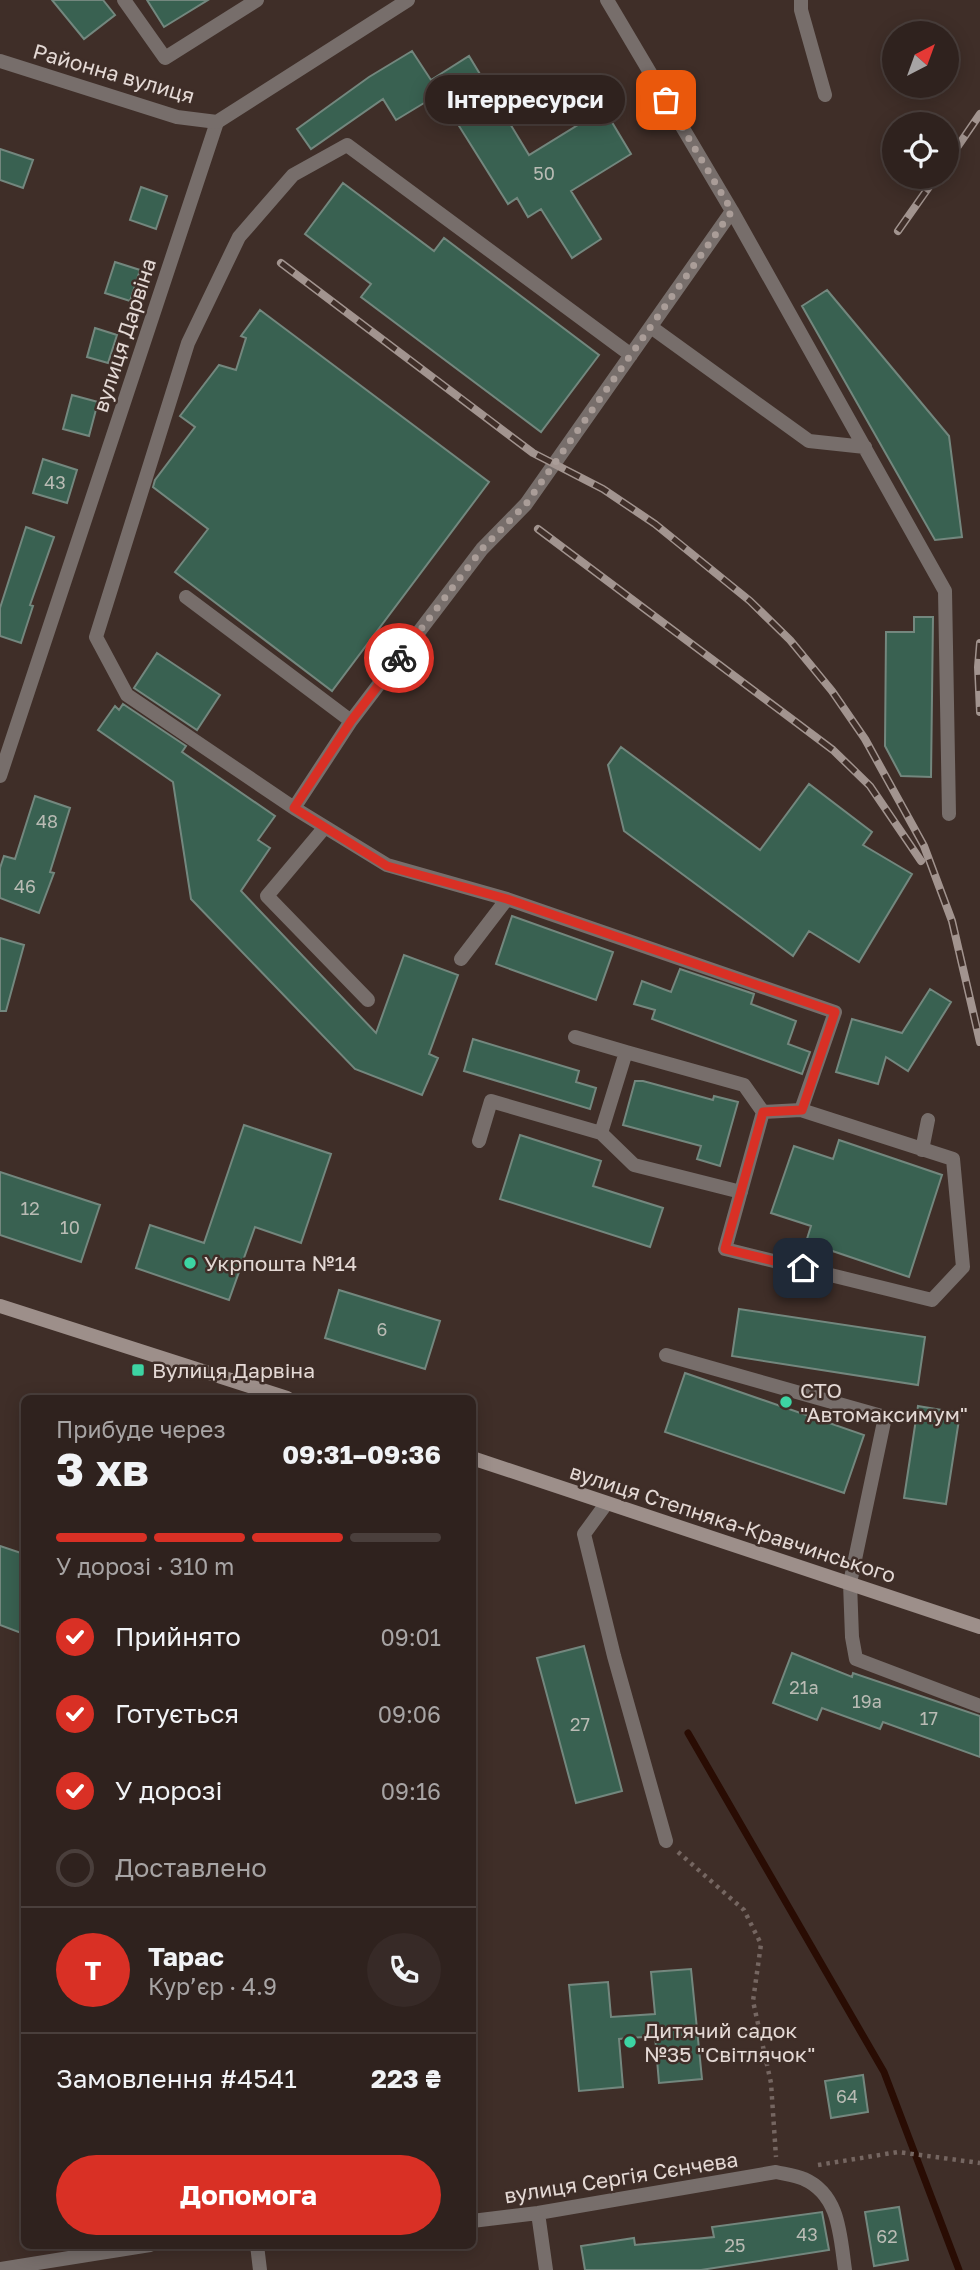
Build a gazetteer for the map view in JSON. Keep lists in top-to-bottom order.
{
  "streets": {
    "main road": ["вулиця Степняка-Кравчинського"],
    "street": ["Районна вулиця", "вулиця Дарвіна", "вулиця Сергія Сєнчева"]
  },
  "crossings": [
    ["Районна вулиця", "вулиця Дарвіна"]
  ],
  "places": {
    "other": [
      "Інтерресурси",
      "Укрпошта №14",
      "СТО \"Автомаксимум\"",
      "Дитячий садок №35 \"Світлячок\""
    ],
    "transit": ["Вулиця Дарвіна"]
  },
  "house_numbers": [
    "50",
    "43",
    "48",
    "46",
    "12",
    "10",
    "6",
    "21а",
    "19а",
    "17",
    "27",
    "64",
    "43",
    "62",
    "25"
  ],
  "north": "top right",
  "page": {
    "bubble": "Інтерресурси",
    "heading": ["3 хв", "Прибуде через", "09:31–09:36"],
    "panel": [
      "Тарас",
      "Кур’єр · 4.9",
      "Замовлення #4541",
      "223 ₴"
    ],
    "bar": "У дорозі · 310 m",
    "list": [
      ["Прийнято", "09:01"],
      ["Готується", "09:06"],
      ["У дорозі", "09:16"],
      "Доставлено"
    ],
    "round": "Т",
    "buttons": "Допомога"
  }
}
